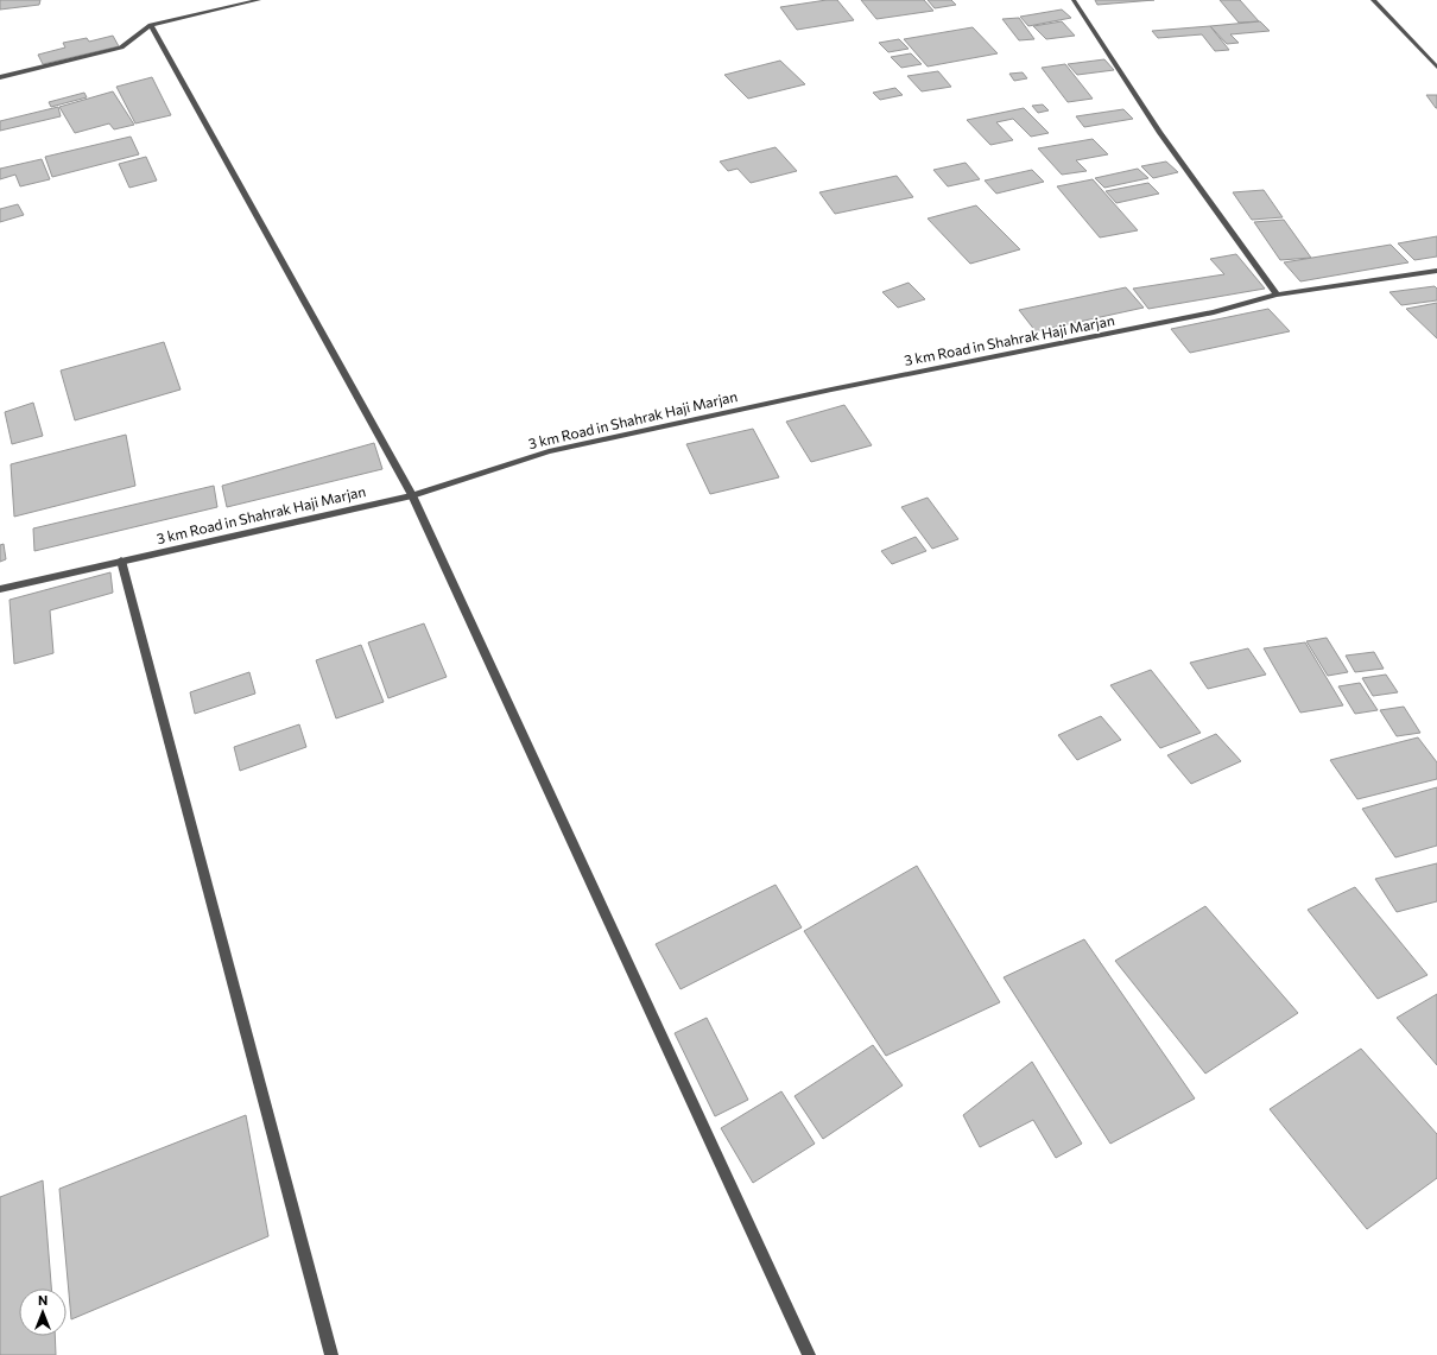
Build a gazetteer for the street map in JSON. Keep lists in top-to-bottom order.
{
  "streets": {
    "street": ["3 km Road in Shahrak Haji Marjan"]
  },
  "north": "top"
}
